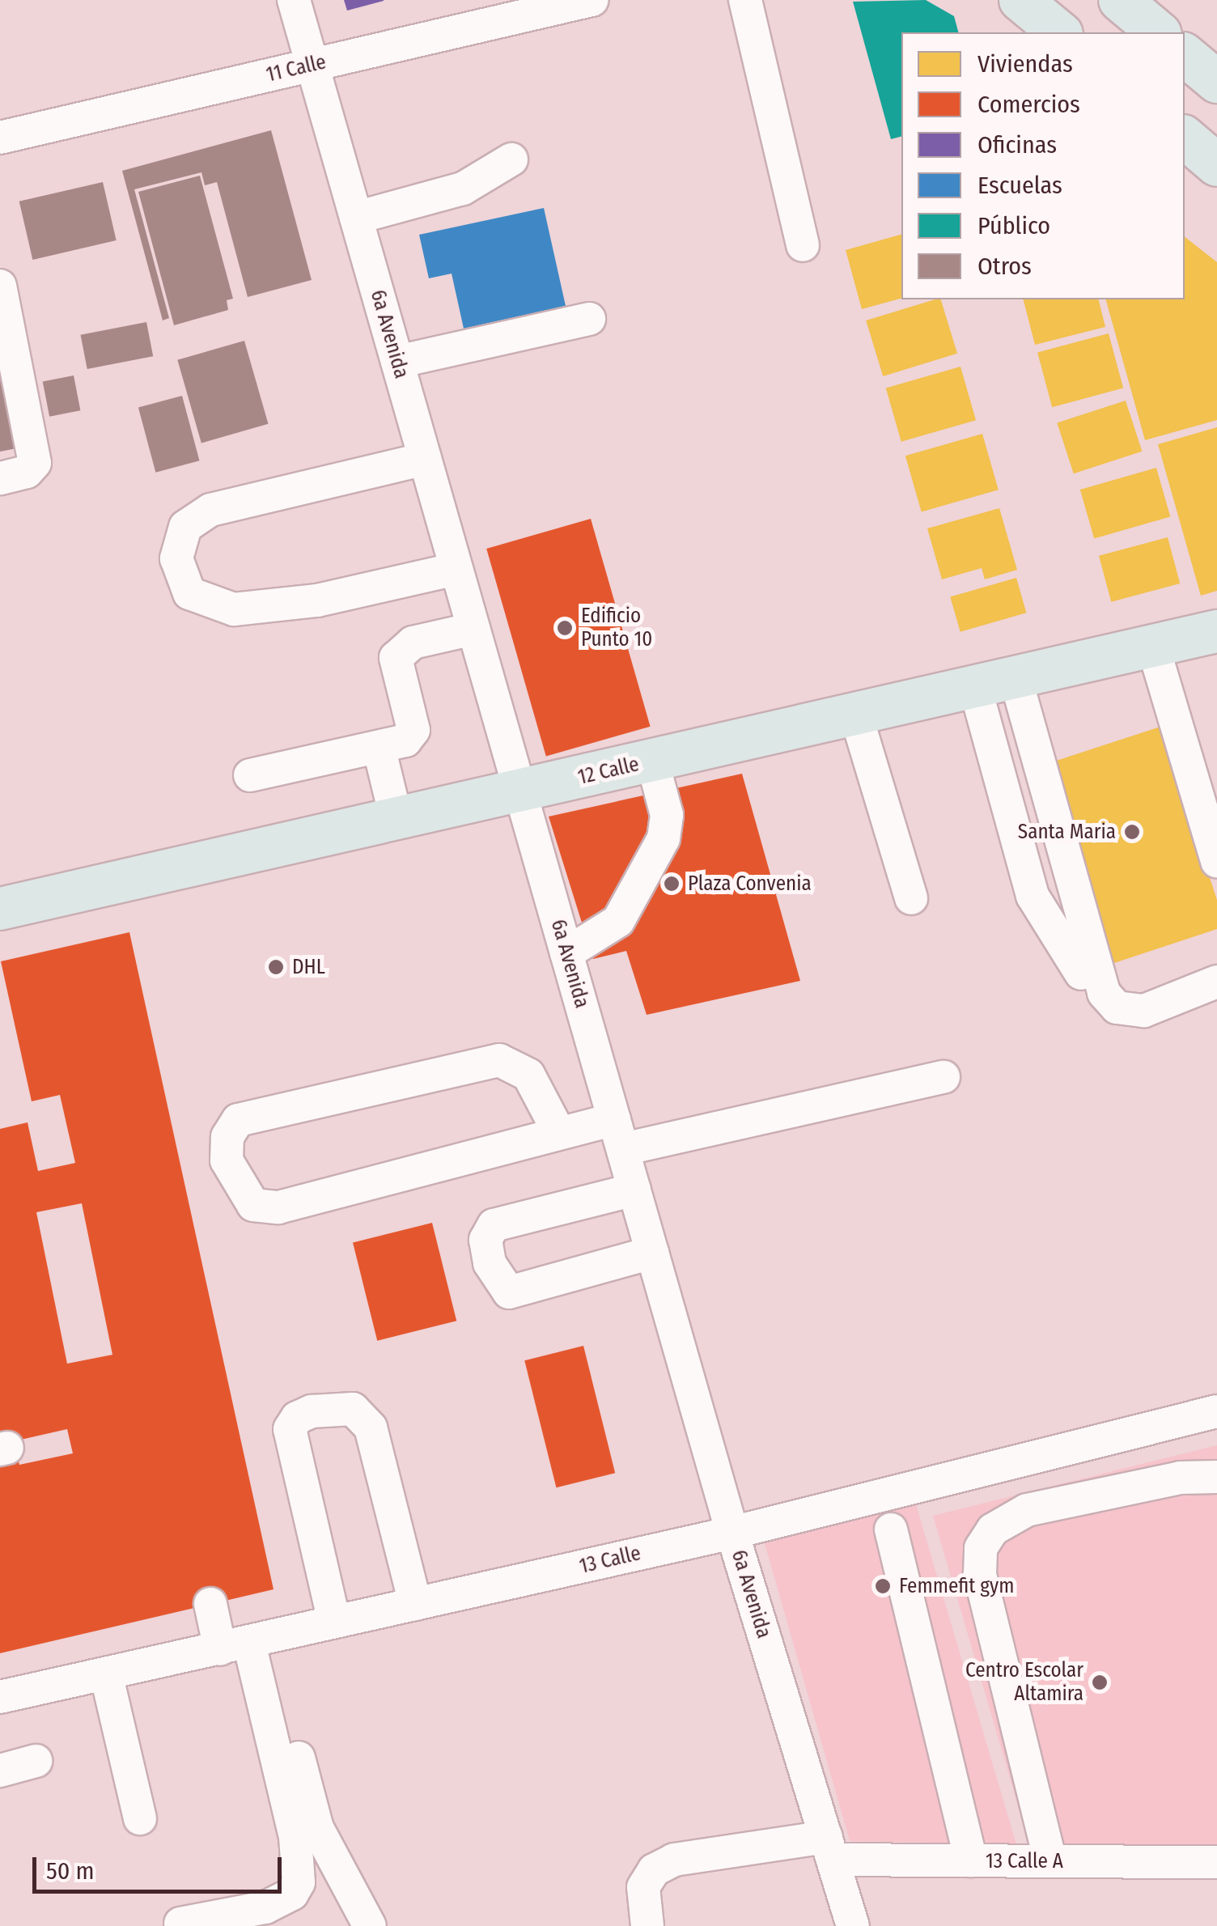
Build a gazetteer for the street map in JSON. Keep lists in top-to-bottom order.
{
  "streets": {
    "main road": ["12 Calle"],
    "street": [
      "11 Calle",
      "6a Avenida",
      "13 Calle",
      "13 Calle A"
    ]
  },
  "crossings": [
    ["11 Calle", "6a Avenida"],
    ["6a Avenida", "12 Calle"],
    ["6a Avenida", "13 Calle"],
    ["6a Avenida", "13 Calle A"]
  ],
  "places": [
    "Edificio Punto 10",
    "Santa Maria",
    "Plaza Convenia",
    "DHL",
    "Femmefit gym",
    "Centro Escolar Altamira"
  ],
  "legend": [
    "Viviendas",
    "Comercios",
    "Oficinas",
    "Escuelas",
    "Público",
    "Otros"
  ],
  "scale_bar": "50 m"
}
